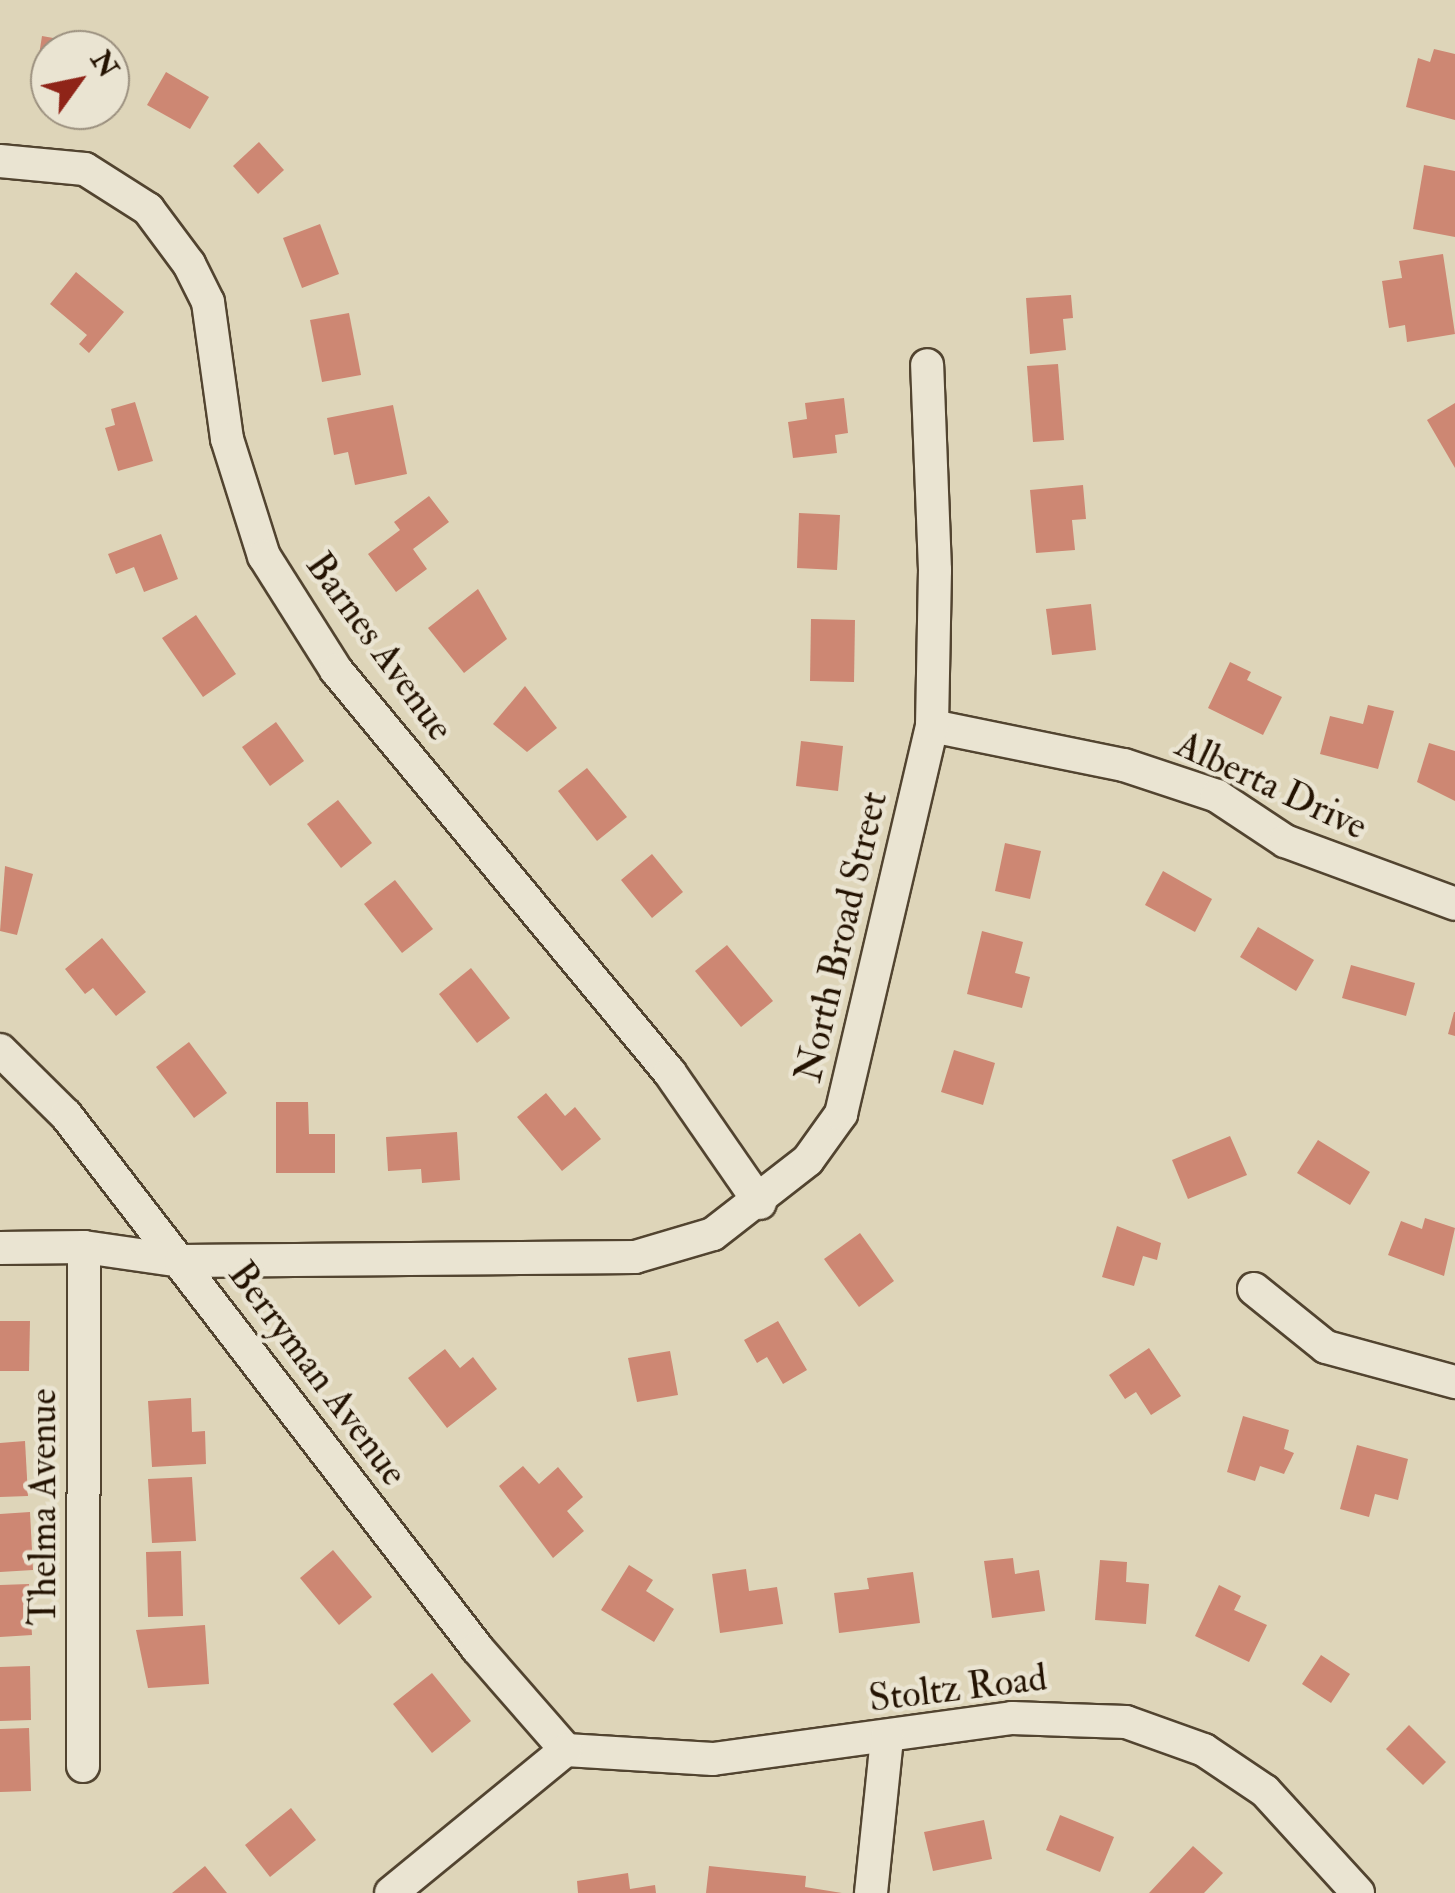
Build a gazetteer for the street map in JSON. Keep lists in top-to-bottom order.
{
  "streets": {
    "street": [
      "Barnes Avenue",
      "Alberta Drive",
      "North Broad Street",
      "Berryman Avenue",
      "Thelma Avenue",
      "Stoltz Road"
    ]
  },
  "crossings": [
    ["Barnes Avenue", "North Broad Street"],
    ["Alberta Drive", "North Broad Street"],
    ["North Broad Street", "Berryman Avenue"],
    ["North Broad Street", "Thelma Avenue"],
    ["Berryman Avenue", "Stoltz Road"]
  ],
  "north": "top right"
}
